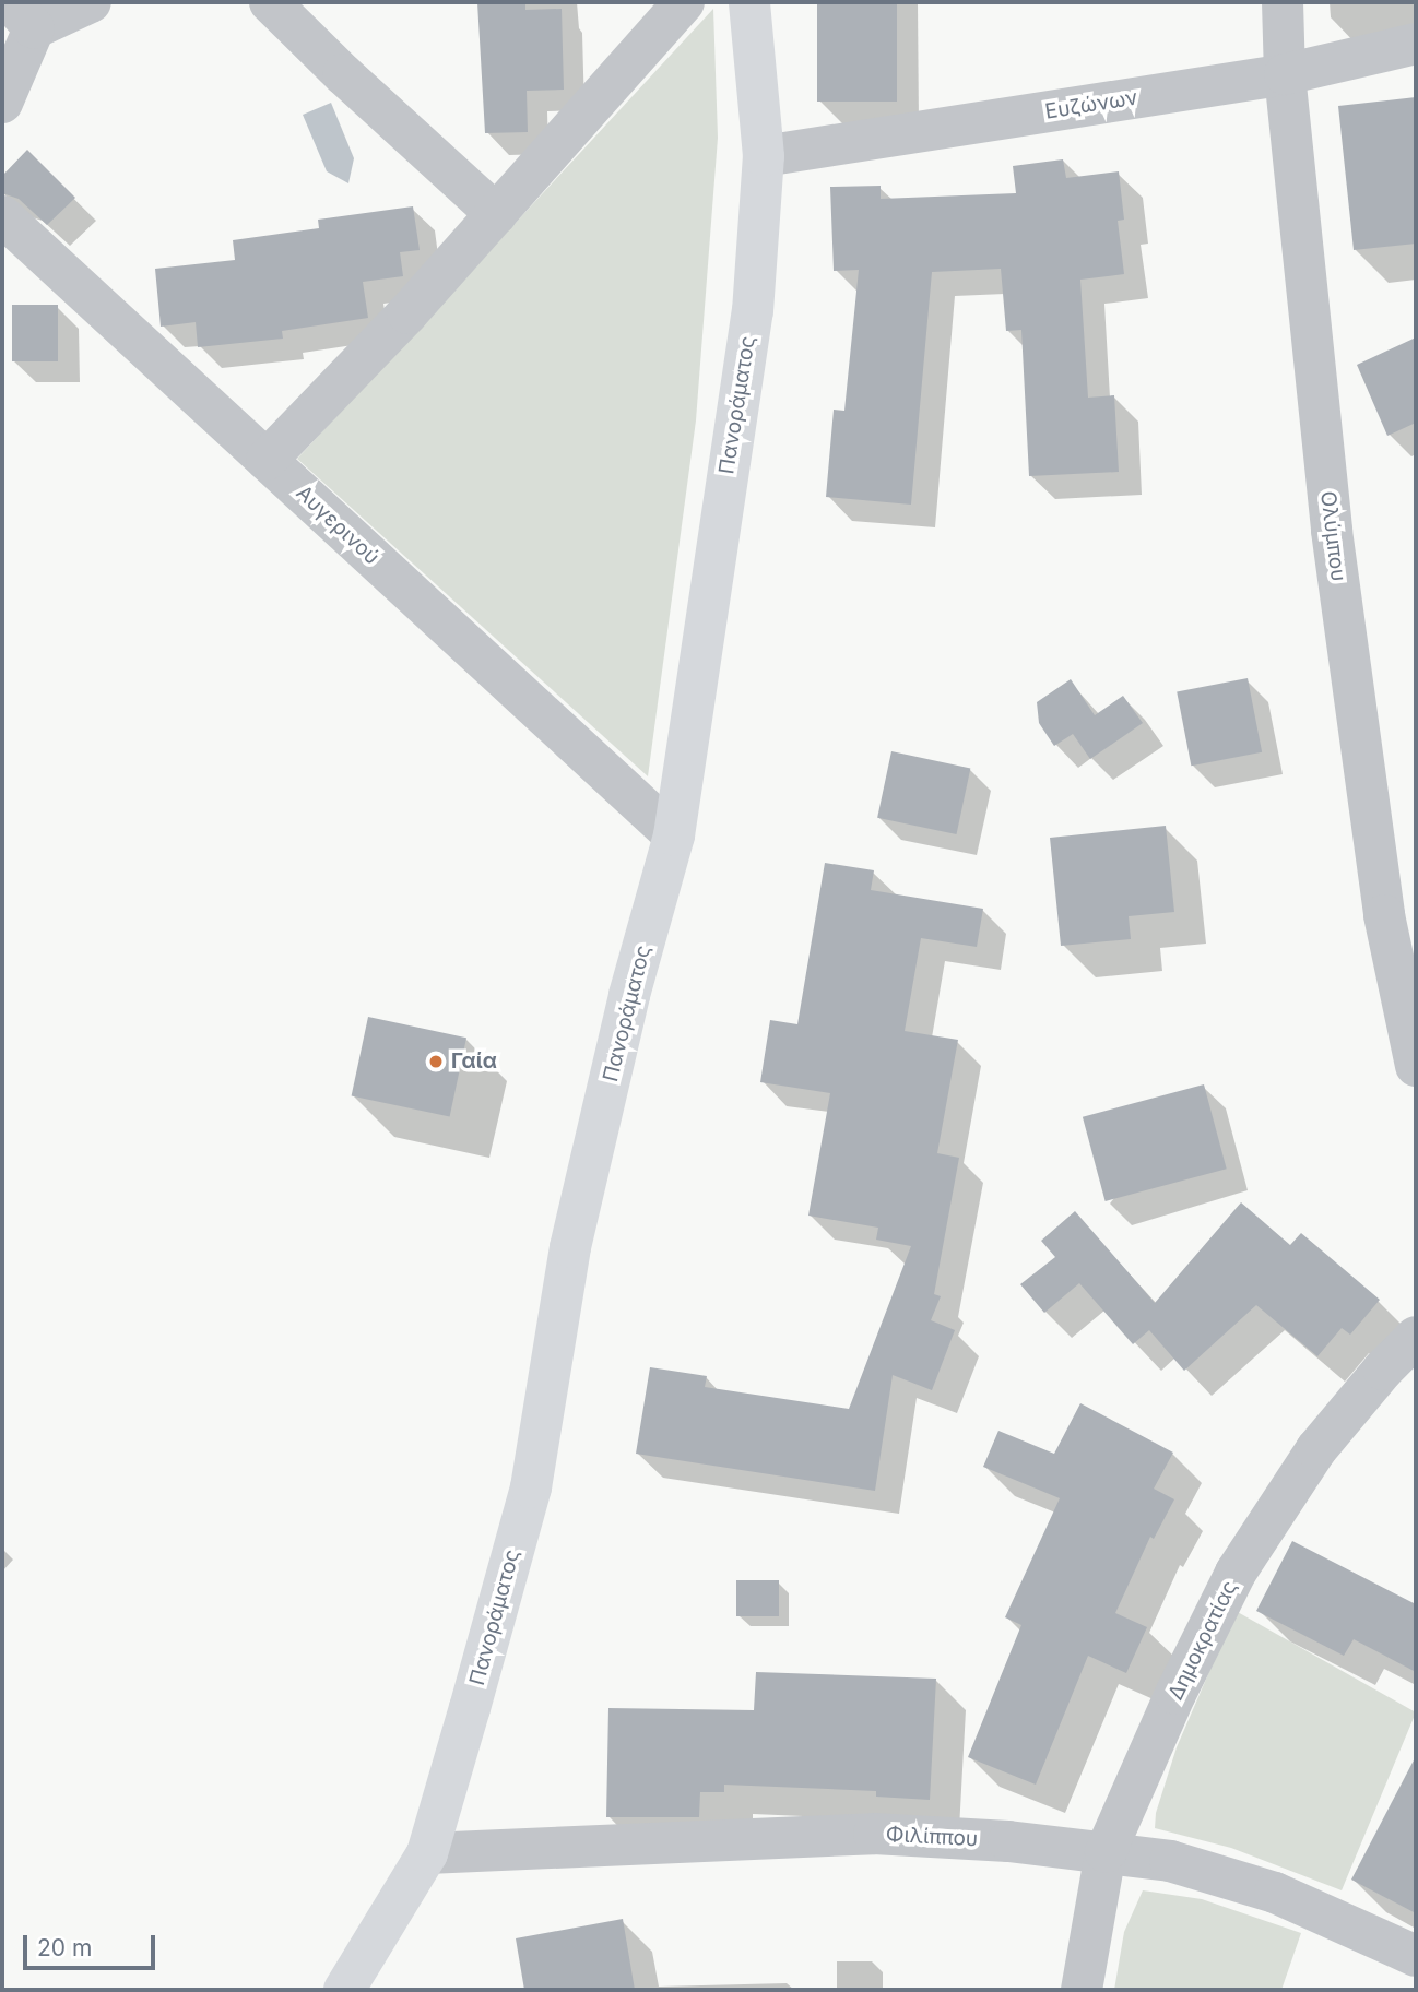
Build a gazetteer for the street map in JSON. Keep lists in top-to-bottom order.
{
  "streets": {
    "main road": ["Πανοράματος"],
    "street": [
      "Ευζώνων",
      "Αυγερινού",
      "Ολύμπου",
      "Δημοκρατίας",
      "Φιλίππου"
    ]
  },
  "crossings": [
    ["Ευζώνων", "Πανοράματος"],
    ["Ευζώνων", "Ολύμπου"],
    ["Πανοράματος", "Αυγερινού"],
    ["Πανοράματος", "Φιλίππου"],
    ["Δημοκρατίας", "Φιλίππου"]
  ],
  "places": ["Γαία"],
  "scale_bar": "20 m"
}
